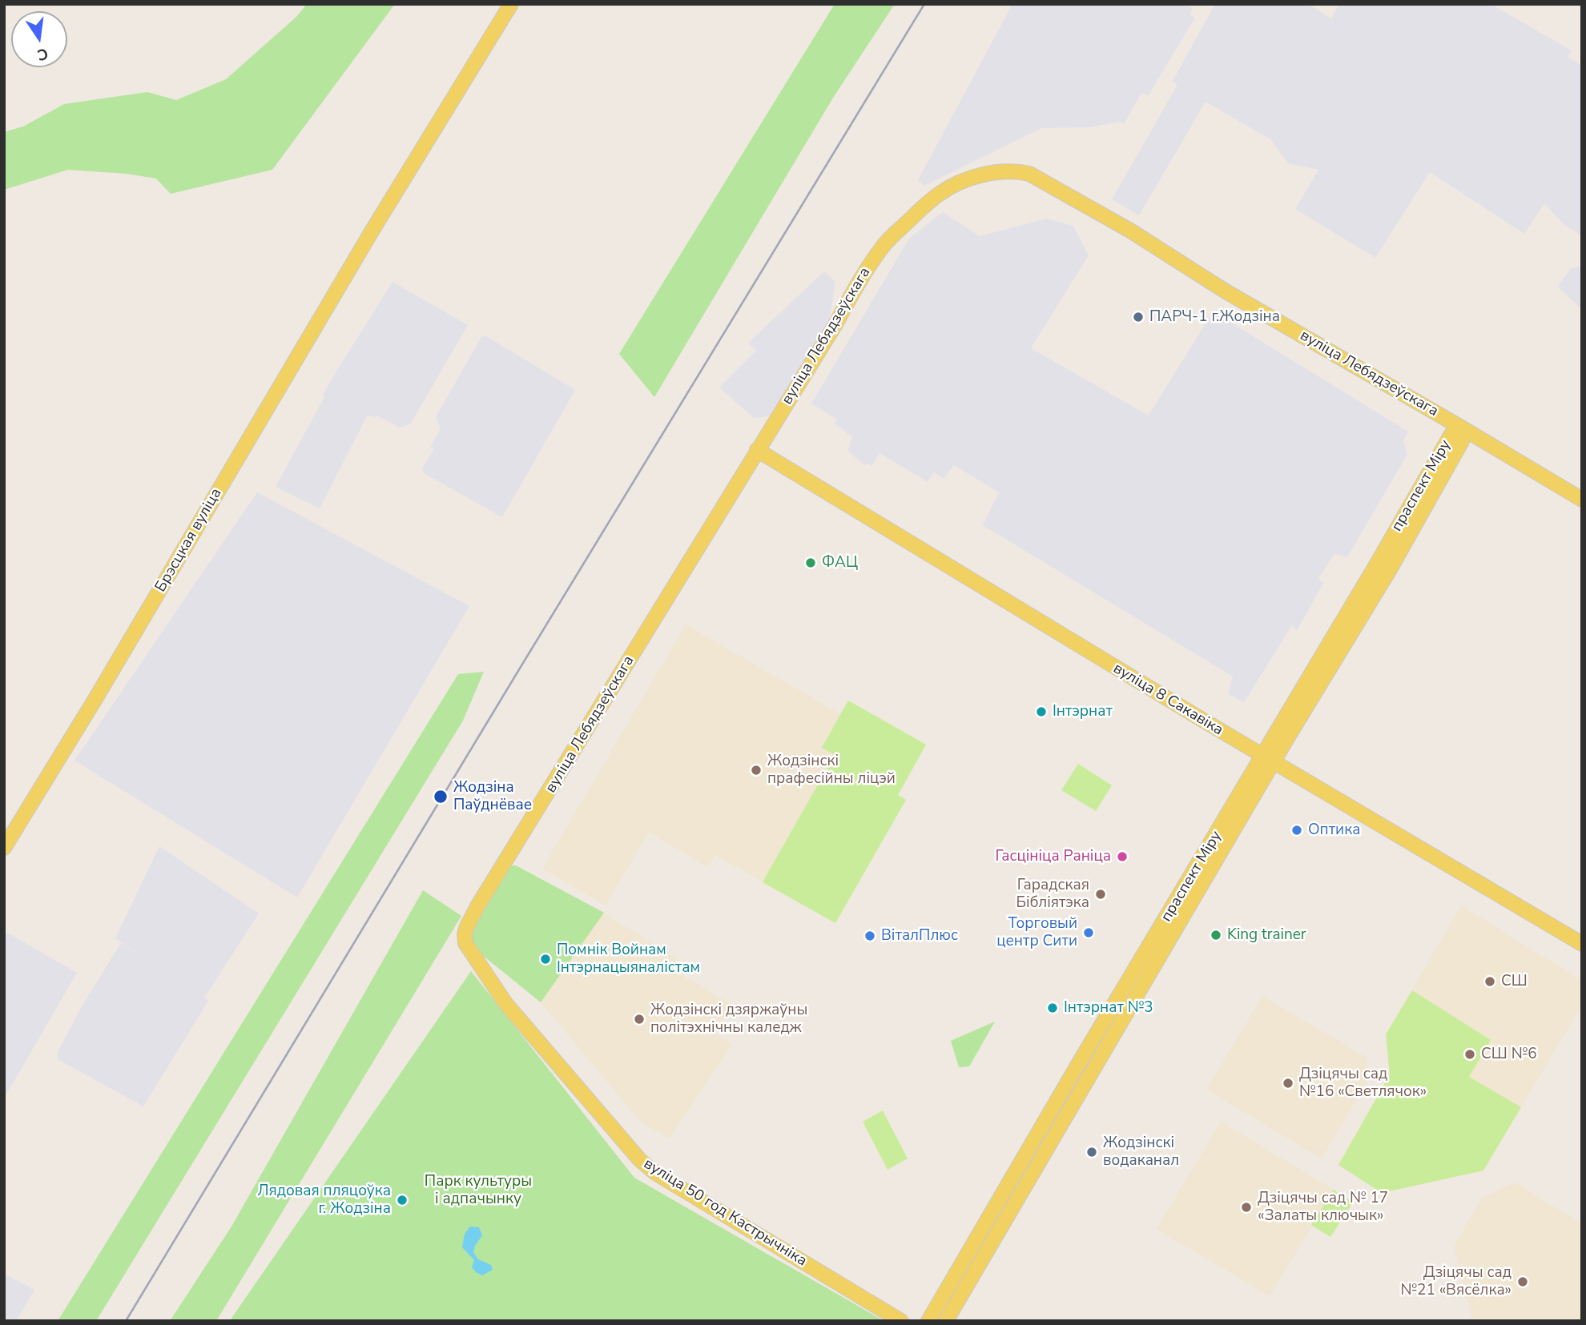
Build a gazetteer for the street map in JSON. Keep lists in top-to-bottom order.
{
  "streets": {
    "main road": [
      "вуліца Лебядзеўскага",
      "праспект Міру",
      "Брэсцкая вуліца",
      "вуліца 8 Сакавіка",
      "вуліца 50 год Кастрычніка"
    ]
  },
  "crossings": [
    ["вуліца Лебядзеўскага", "праспект Міру"],
    ["вуліца Лебядзеўскага", "вуліца 8 Сакавіка"],
    ["вуліца Лебядзеўскага", "вуліца 50 год Кастрычніка"],
    ["праспект Міру", "вуліца 8 Сакавіка"]
  ],
  "parks": ["Парк культуры і адпачынку"],
  "places": [
    "ПАРЧ-1 г.Жодзіна",
    "ФАЦ",
    "Інтэрнат",
    "Жодзінскі прафесійны ліцэй",
    "Жодзіна Паўднёвае",
    "Оптика",
    "Гасцініца Раніца",
    "Гарадская Бібліятэка",
    "Торговый центр Сити",
    "King trainer",
    "ВіталПлюс",
    "Помнік Войнам Інтэрнацыяналістам",
    "СШ",
    "Інтэрнат №3",
    "Жодзінскі дзяржаўны політэхнічны каледж",
    "СШ №6",
    "Дзіцячы сад №16 «Светлячок»",
    "Жодзінскі водаканал",
    "Лядовая пляцоўка г. Жодзіна",
    "Дзіцячы сад № 17 «Залаты ключык»",
    "Дзіцячы сад №21 «Вясёлка»"
  ],
  "north": "bottom"
}
